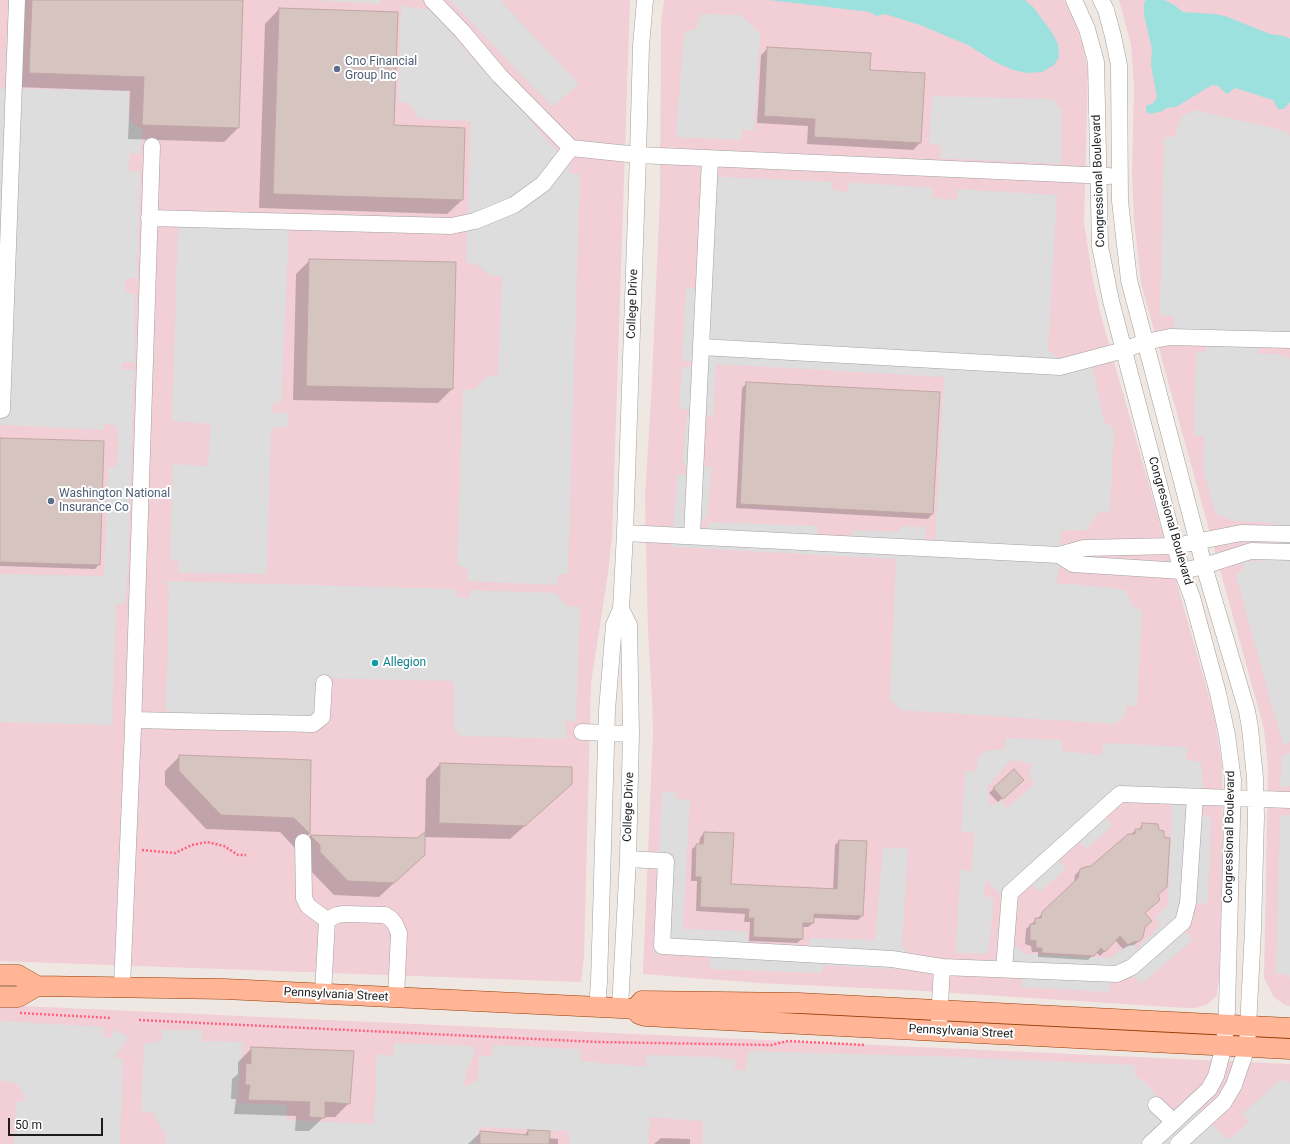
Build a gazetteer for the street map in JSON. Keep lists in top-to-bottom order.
{
  "streets": {
    "main road": ["Pennsylvania Street"],
    "street": ["Congressional Boulevard", "College Drive"]
  },
  "crossings": [
    ["Congressional Boulevard", "Pennsylvania Street"],
    ["College Drive", "Pennsylvania Street"]
  ],
  "places": ["Cno Financial Group Inc", "Washington National Insurance Co", "Allegion"],
  "scale_bar": "50 m"
}
